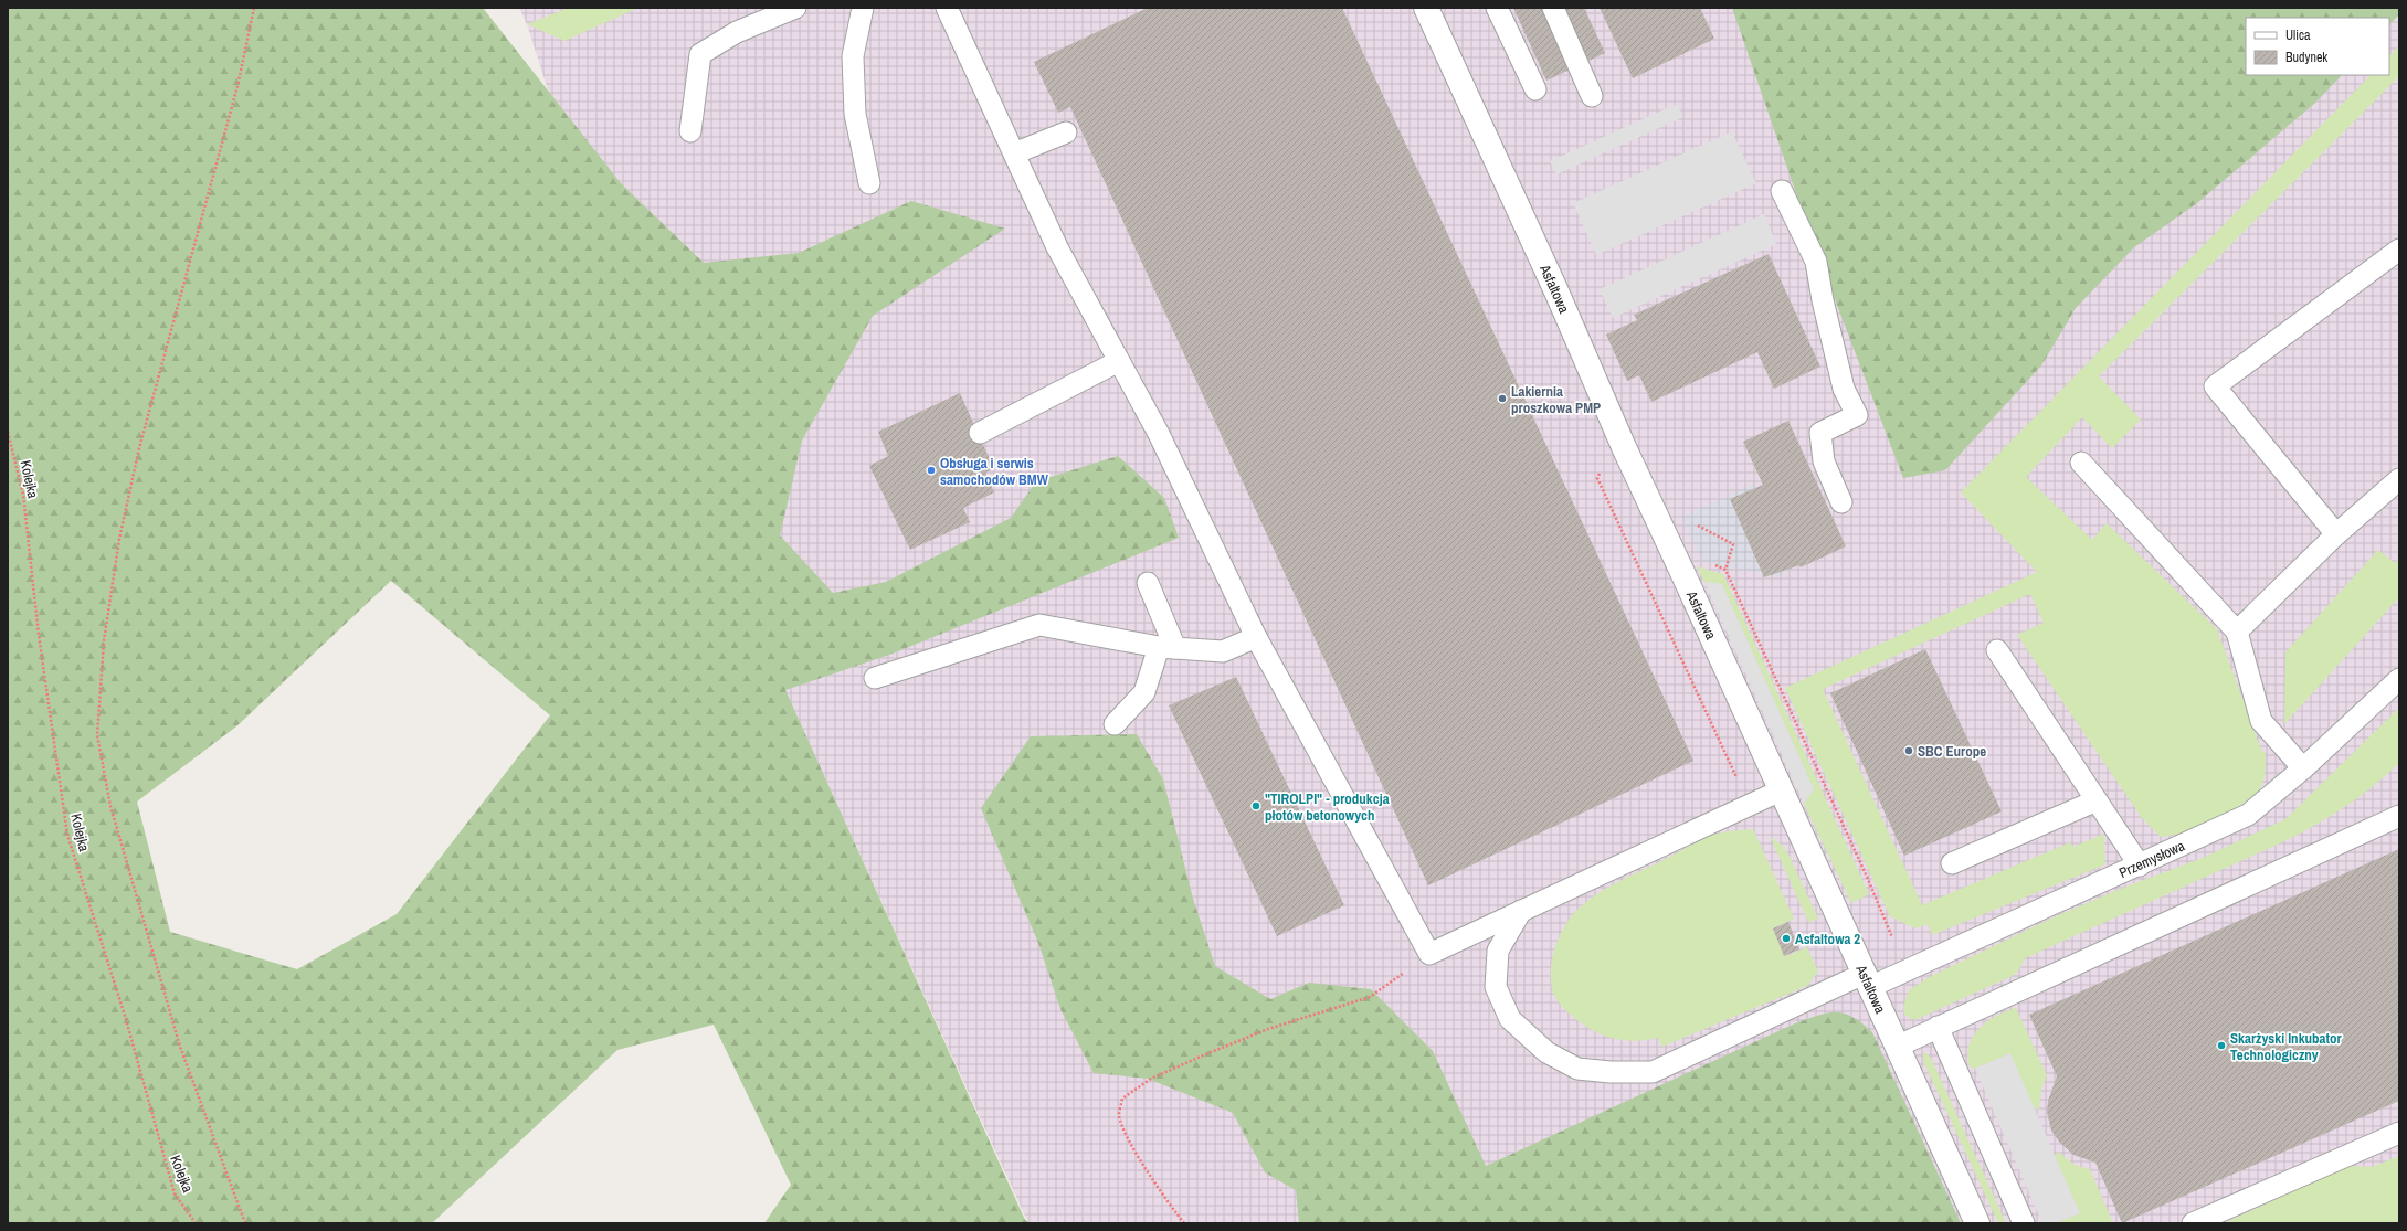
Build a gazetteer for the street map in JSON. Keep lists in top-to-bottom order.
{
  "streets": {
    "street": ["Asfaltowa"],
    "lane": ["Przemysłowa"],
    "path": ["Kolejka"]
  },
  "crossings": [
    ["Asfaltowa", "Przemysłowa"]
  ],
  "places": [
    "Lakiernia proszkowa PMP",
    "Obsługa i serwis samochodów BMW",
    "SBC Europe",
    "\"TIROLPI\" - produkcja płotów betonowych",
    "Asfaltowa 2",
    "Skarżyski Inkubator Technologiczny"
  ],
  "legend": ["Ulica", "Budynek"]
}
